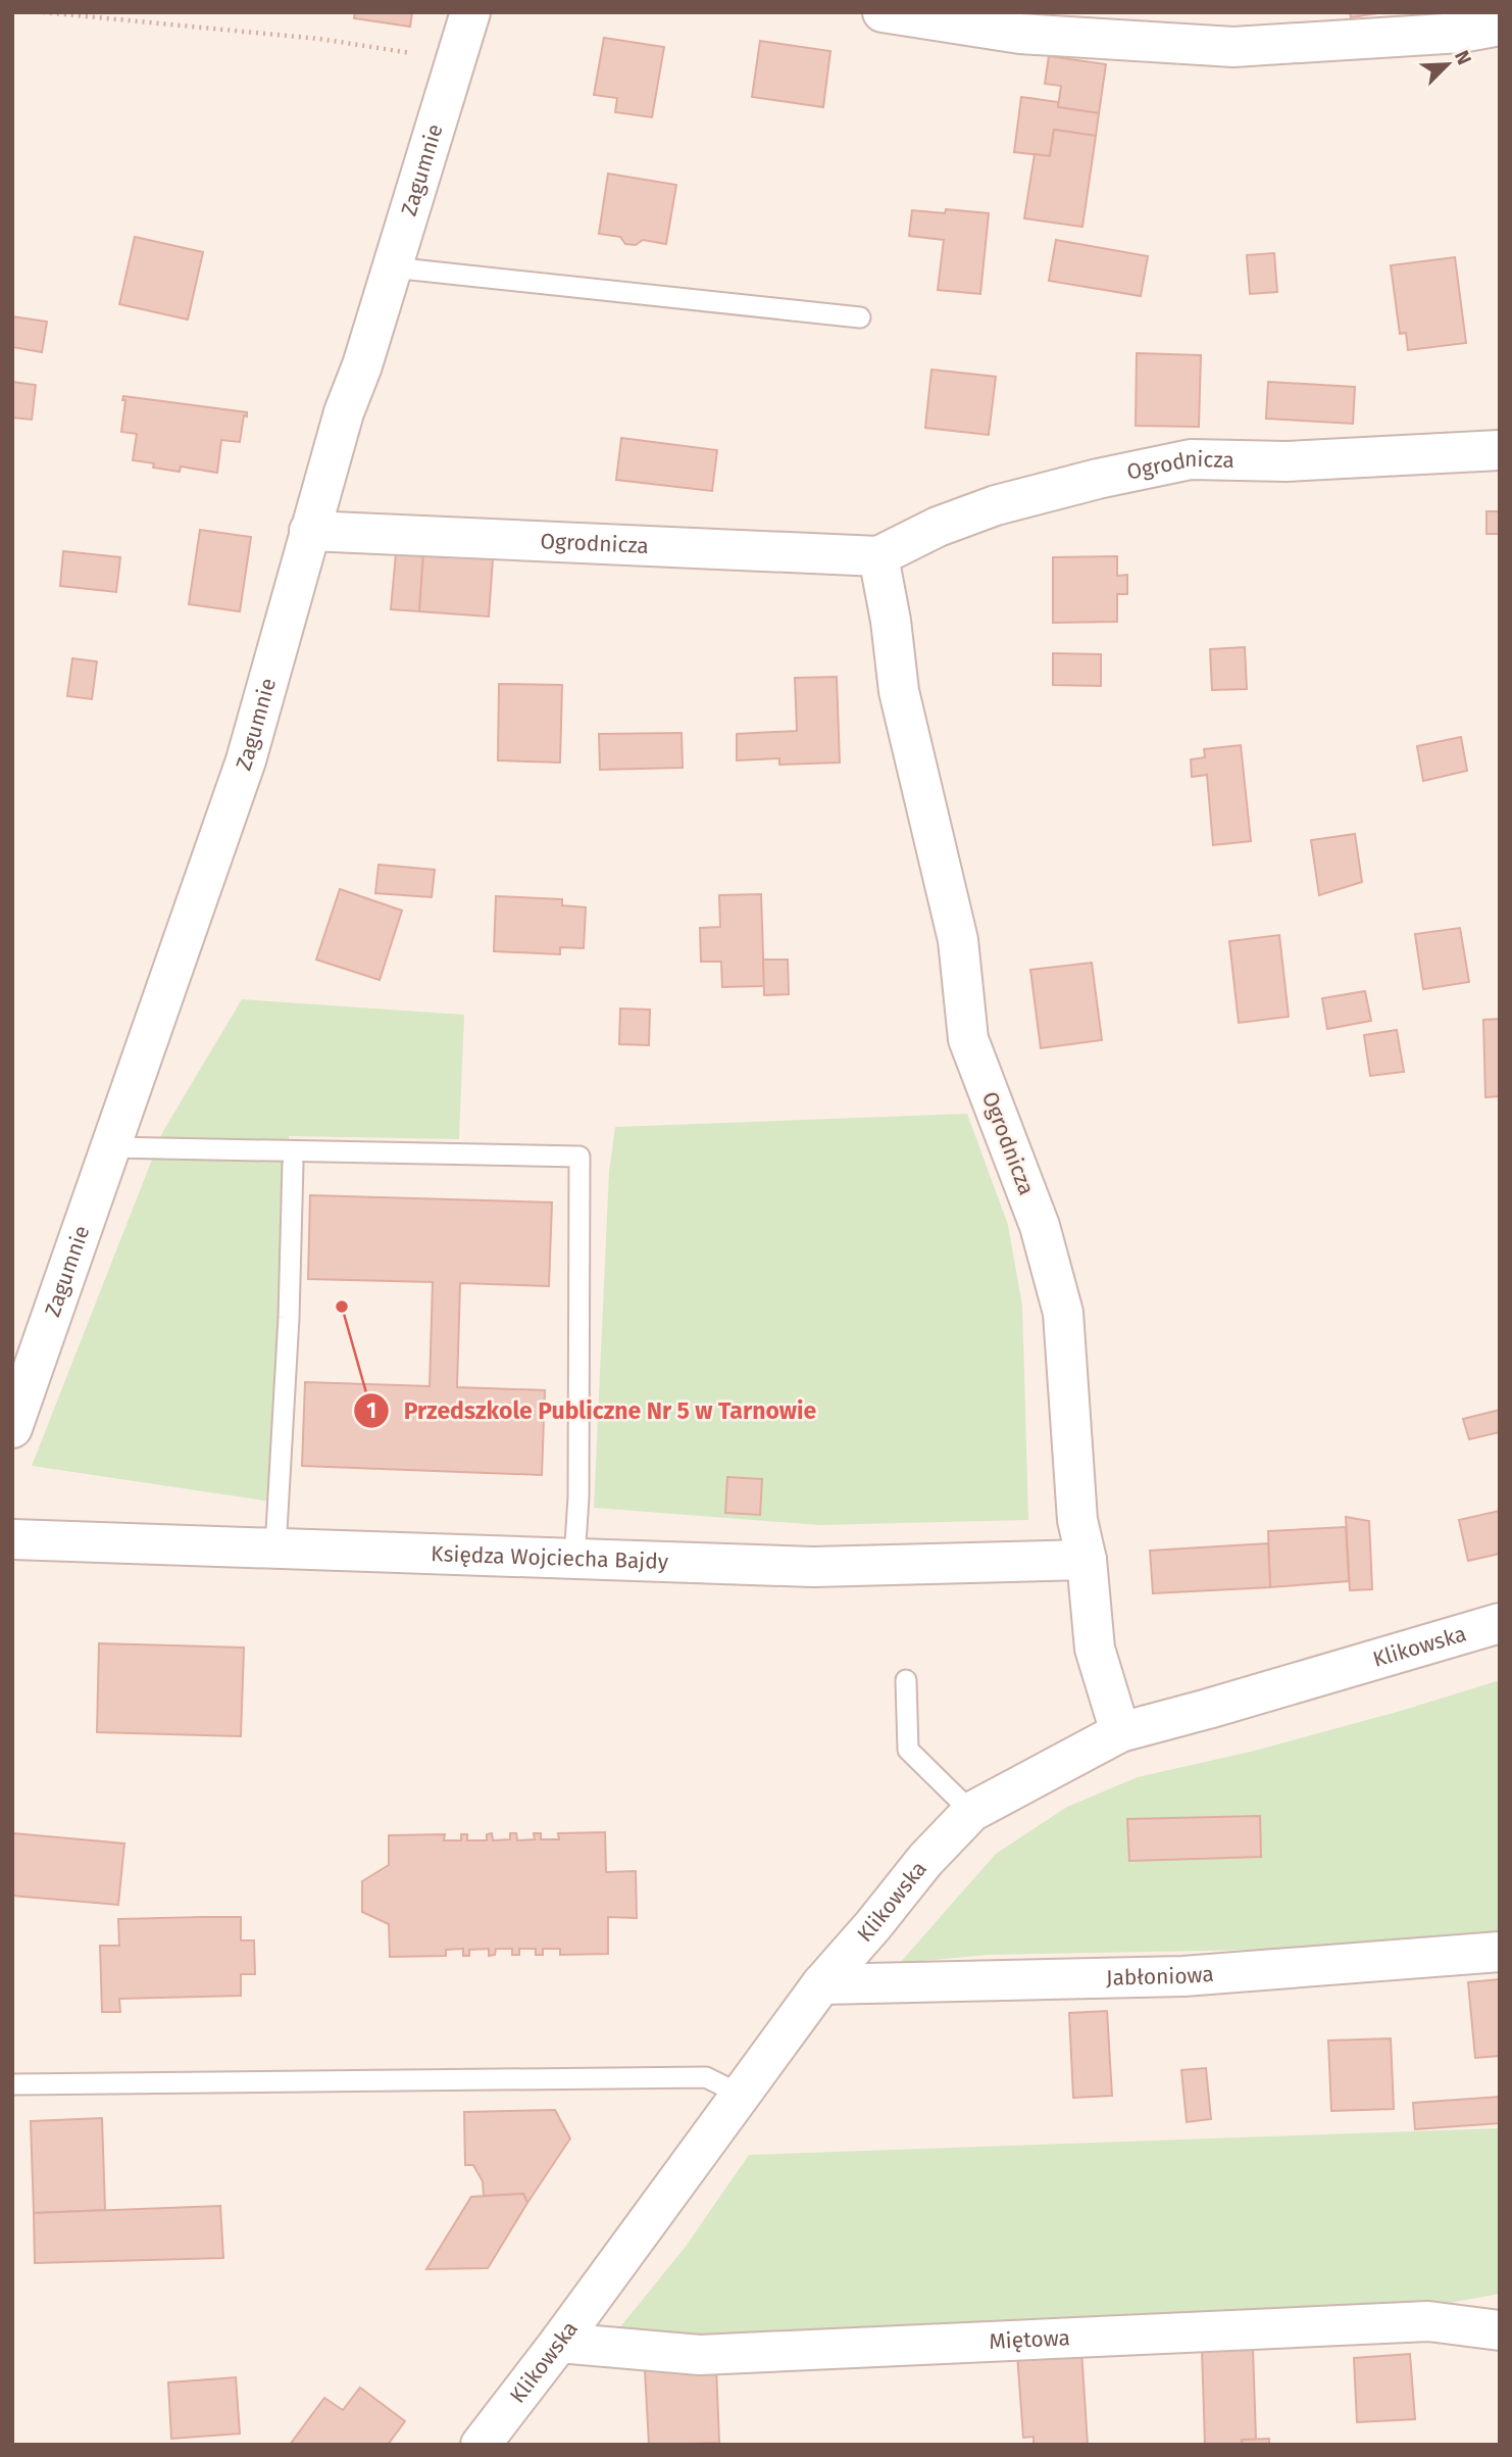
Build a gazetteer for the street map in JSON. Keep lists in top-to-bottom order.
{
  "streets": {
    "street": [
      "Zagumnie",
      "Ogrodnicza",
      "Księdza Wojciecha Bajdy",
      "Klikowska",
      "Jabłoniowa",
      "Miętowa"
    ]
  },
  "crossings": [
    ["Zagumnie", "Ogrodnicza"],
    ["Ogrodnicza", "Księdza Wojciecha Bajdy"],
    ["Ogrodnicza", "Klikowska"],
    ["Klikowska", "Jabłoniowa"],
    ["Klikowska", "Miętowa"]
  ],
  "places": ["Przedszkole Publiczne Nr 5 w Tarnowie"],
  "north": "top right"
}
